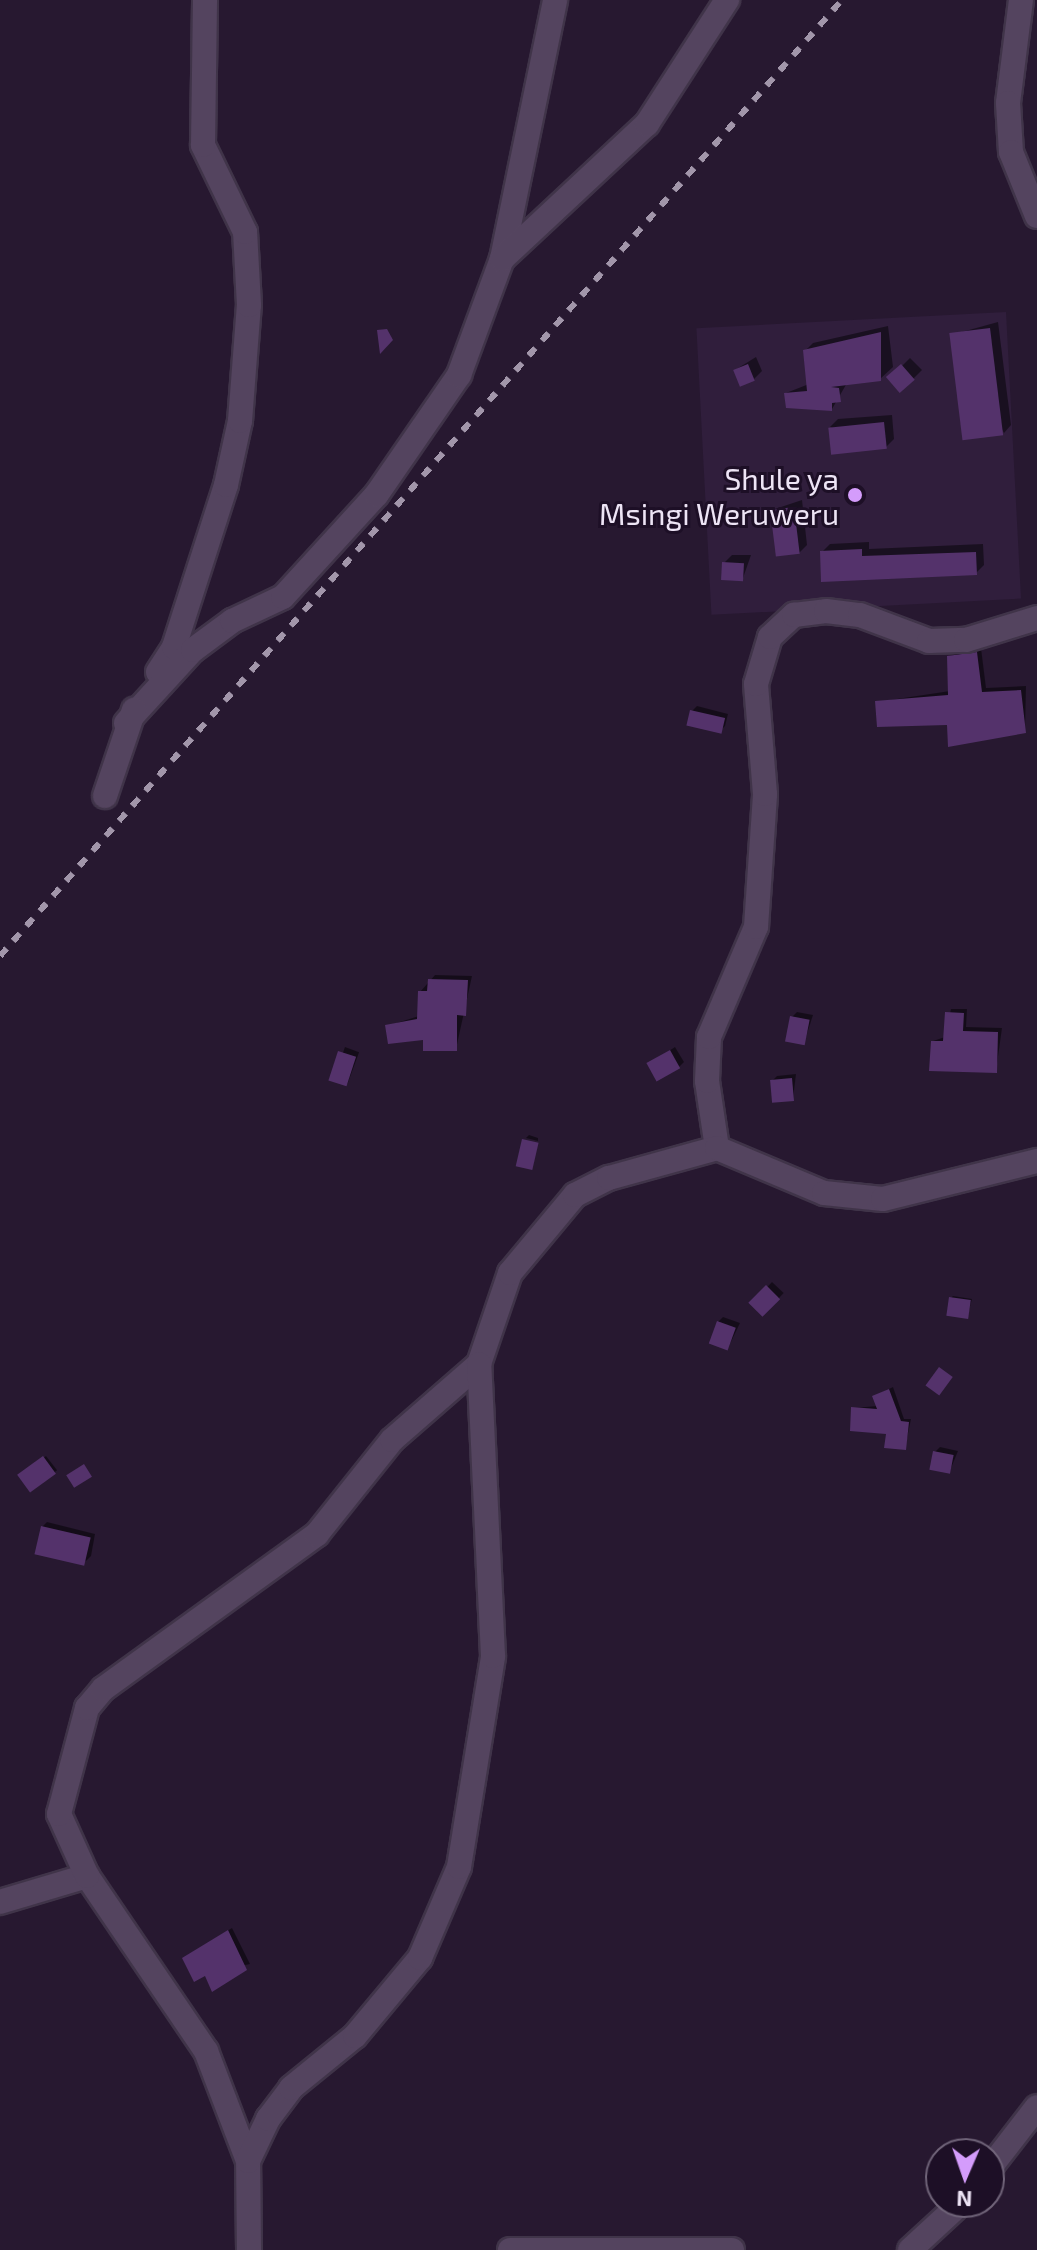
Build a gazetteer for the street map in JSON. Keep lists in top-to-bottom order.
{
  "places": ["Shule ya Msingi Weruweru"],
  "north": "bottom"
}
